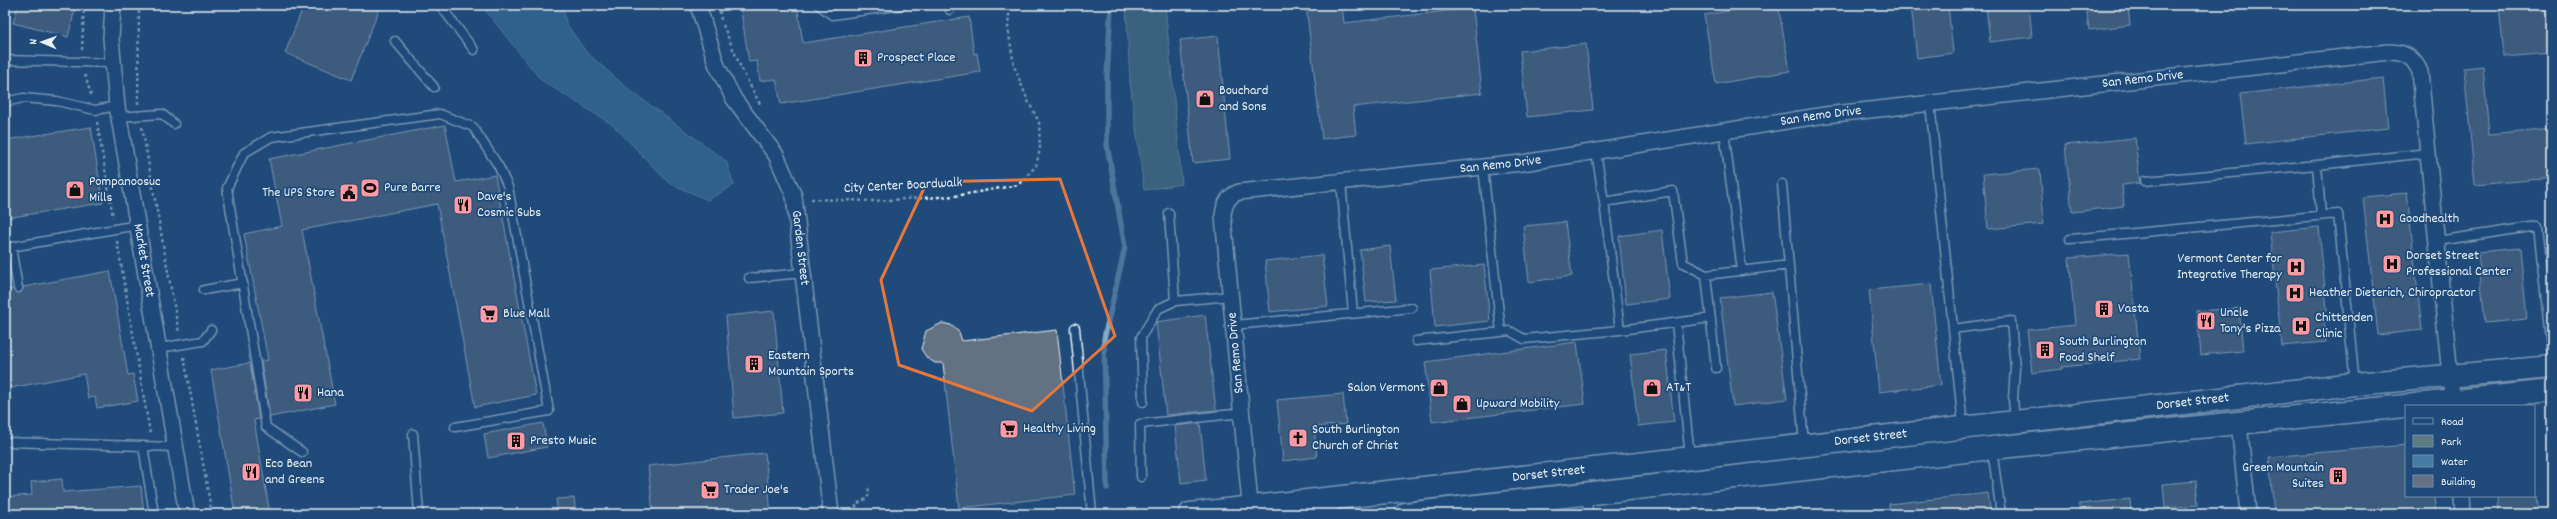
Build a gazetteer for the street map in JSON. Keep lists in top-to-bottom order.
{
  "streets": {
    "main road": ["Dorset Street"],
    "street": ["San Remo Drive", "Garden Street", "Market Street"],
    "path": ["City Center Boardwalk"]
  },
  "crossings": [
    ["San Remo Drive", "Dorset Street"]
  ],
  "places": {
    "building": [
      "Prospect Place",
      "Vasta",
      "South Burlington Food Shelf",
      "Eastern Mountain Sports",
      "Presto Music",
      "Green Mountain Suites"
    ],
    "shop": [
      "Bouchard and Sons",
      "Pompanoosuc Mills",
      "Salon Vermont",
      "AT&T",
      "Upward Mobility"
    ],
    "sports": ["Pure Barre"],
    "public building": ["The UPS Store"],
    "restaurant": [
      "Dave's Cosmic Subs",
      "Uncle Tony's Pizza",
      "Hana",
      "Eco Bean and Greens"
    ],
    "hospital": [
      "Goodhealth",
      "Dorset Street Professional Center",
      "Vermont Center for Integrative Therapy",
      "Heather Dieterich, Chiropractor",
      "Chittenden Clinic"
    ],
    "supermarket": ["Blue Mall", "Healthy Living", "Trader Joe's"],
    "church": ["South Burlington Church of Christ"]
  },
  "legend": [
    "Road",
    "Park",
    "Water",
    "Building"
  ],
  "north": "left"
}
